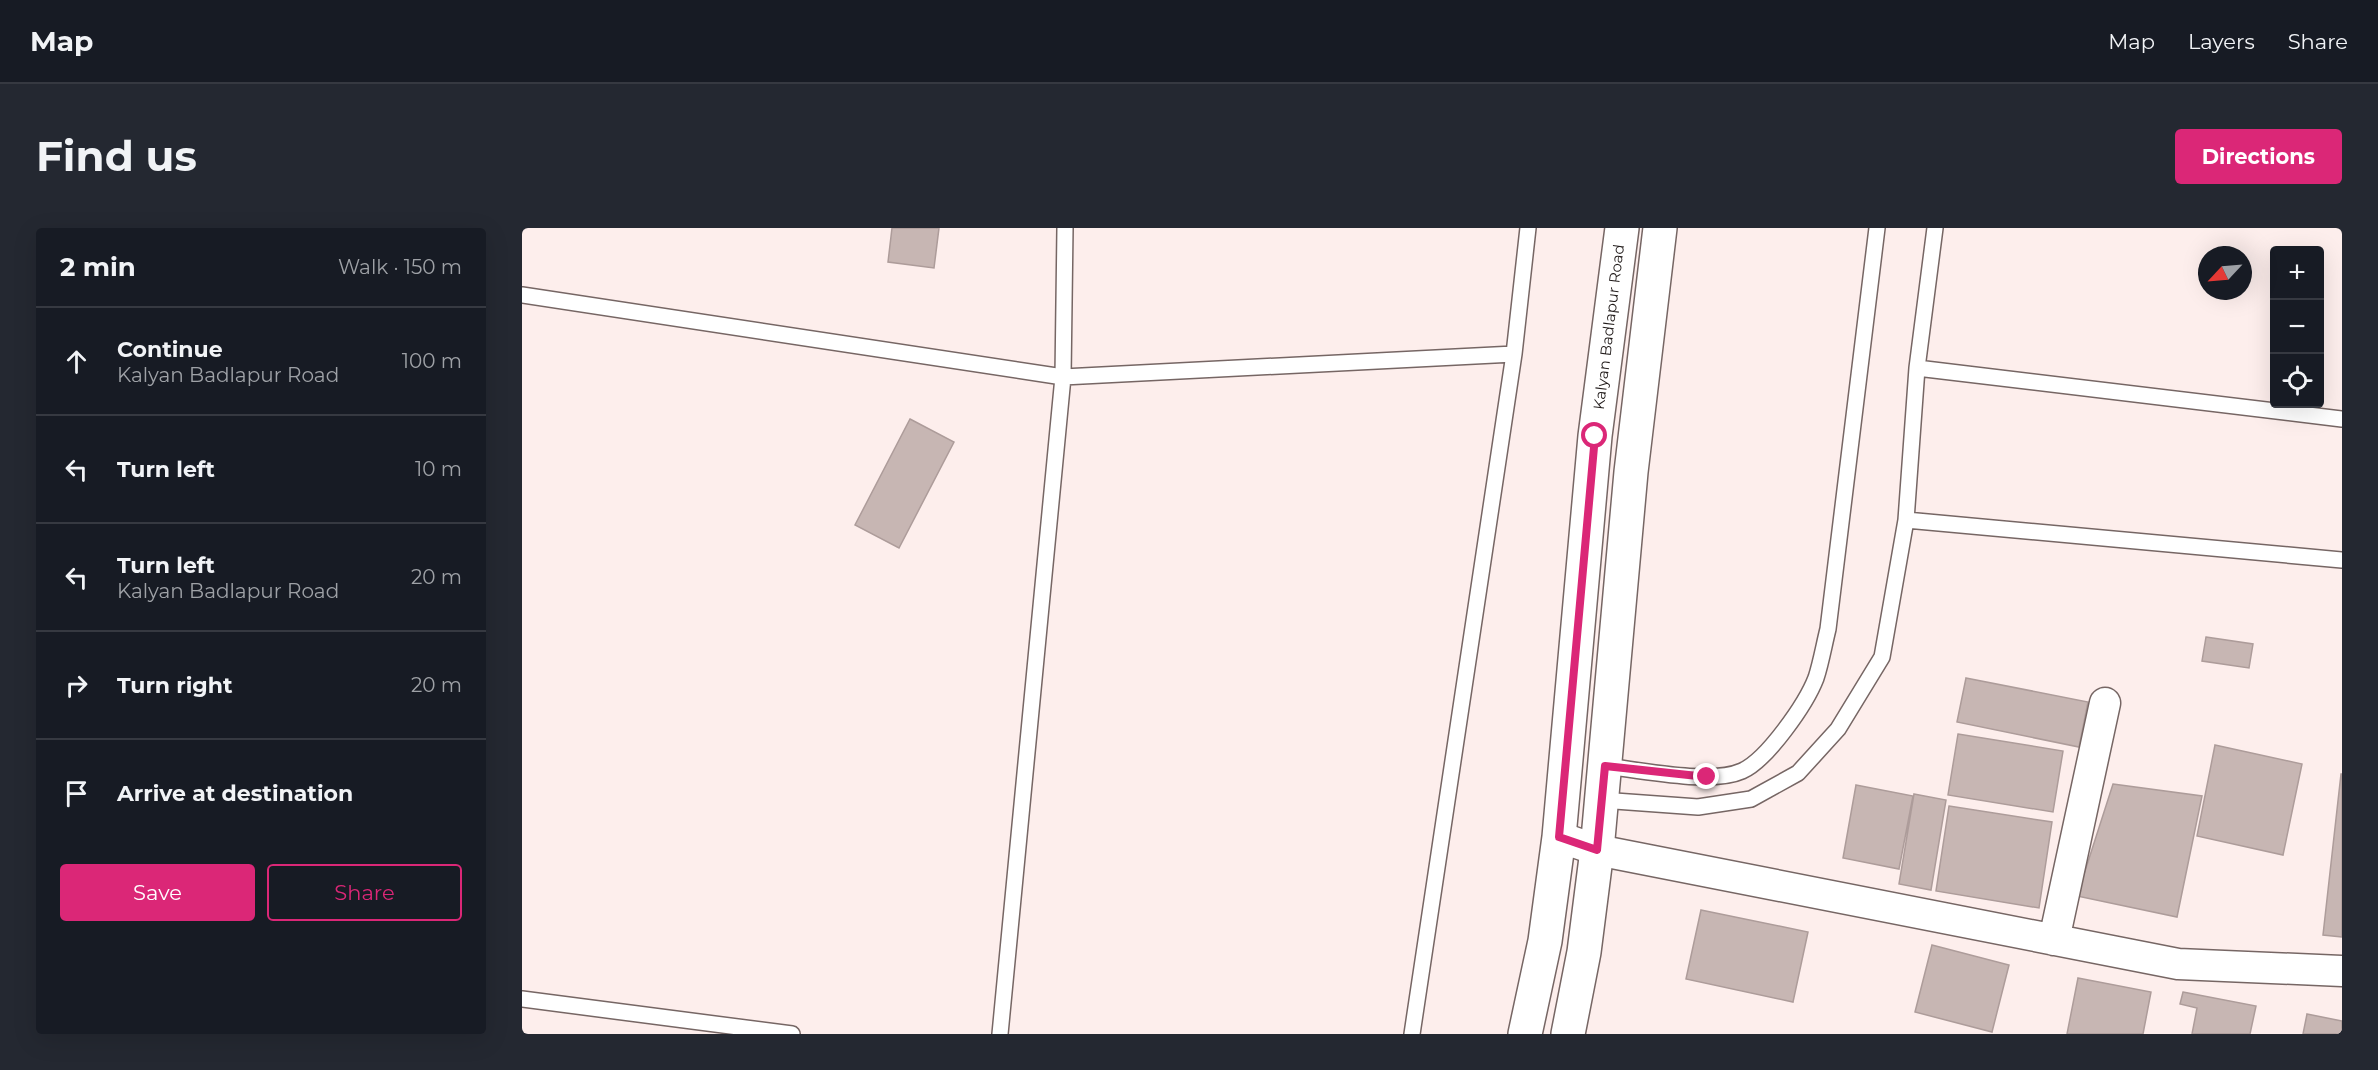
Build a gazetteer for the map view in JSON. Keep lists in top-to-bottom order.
{
  "streets": {
    "main road": ["Kalyan Badlapur Road"]
  },
  "north": "bottom left",
  "page": {
    "header": "Map",
    "nav": ["Map", "Layers", "Share"],
    "buttons": [
      "Directions",
      ["Save", "Share"]
    ],
    "title": "Find us",
    "heading": ["2 min", "Walk · 150 m"],
    "map_buttons": ["+", "−"],
    "list": [
      ["Continue", "Kalyan Badlapur Road", "100 m"],
      ["Turn left", "10 m"],
      ["Turn left", "Kalyan Badlapur Road", "20 m"],
      ["Turn right", "20 m"],
      "Arrive at destination"
    ]
  }
}
